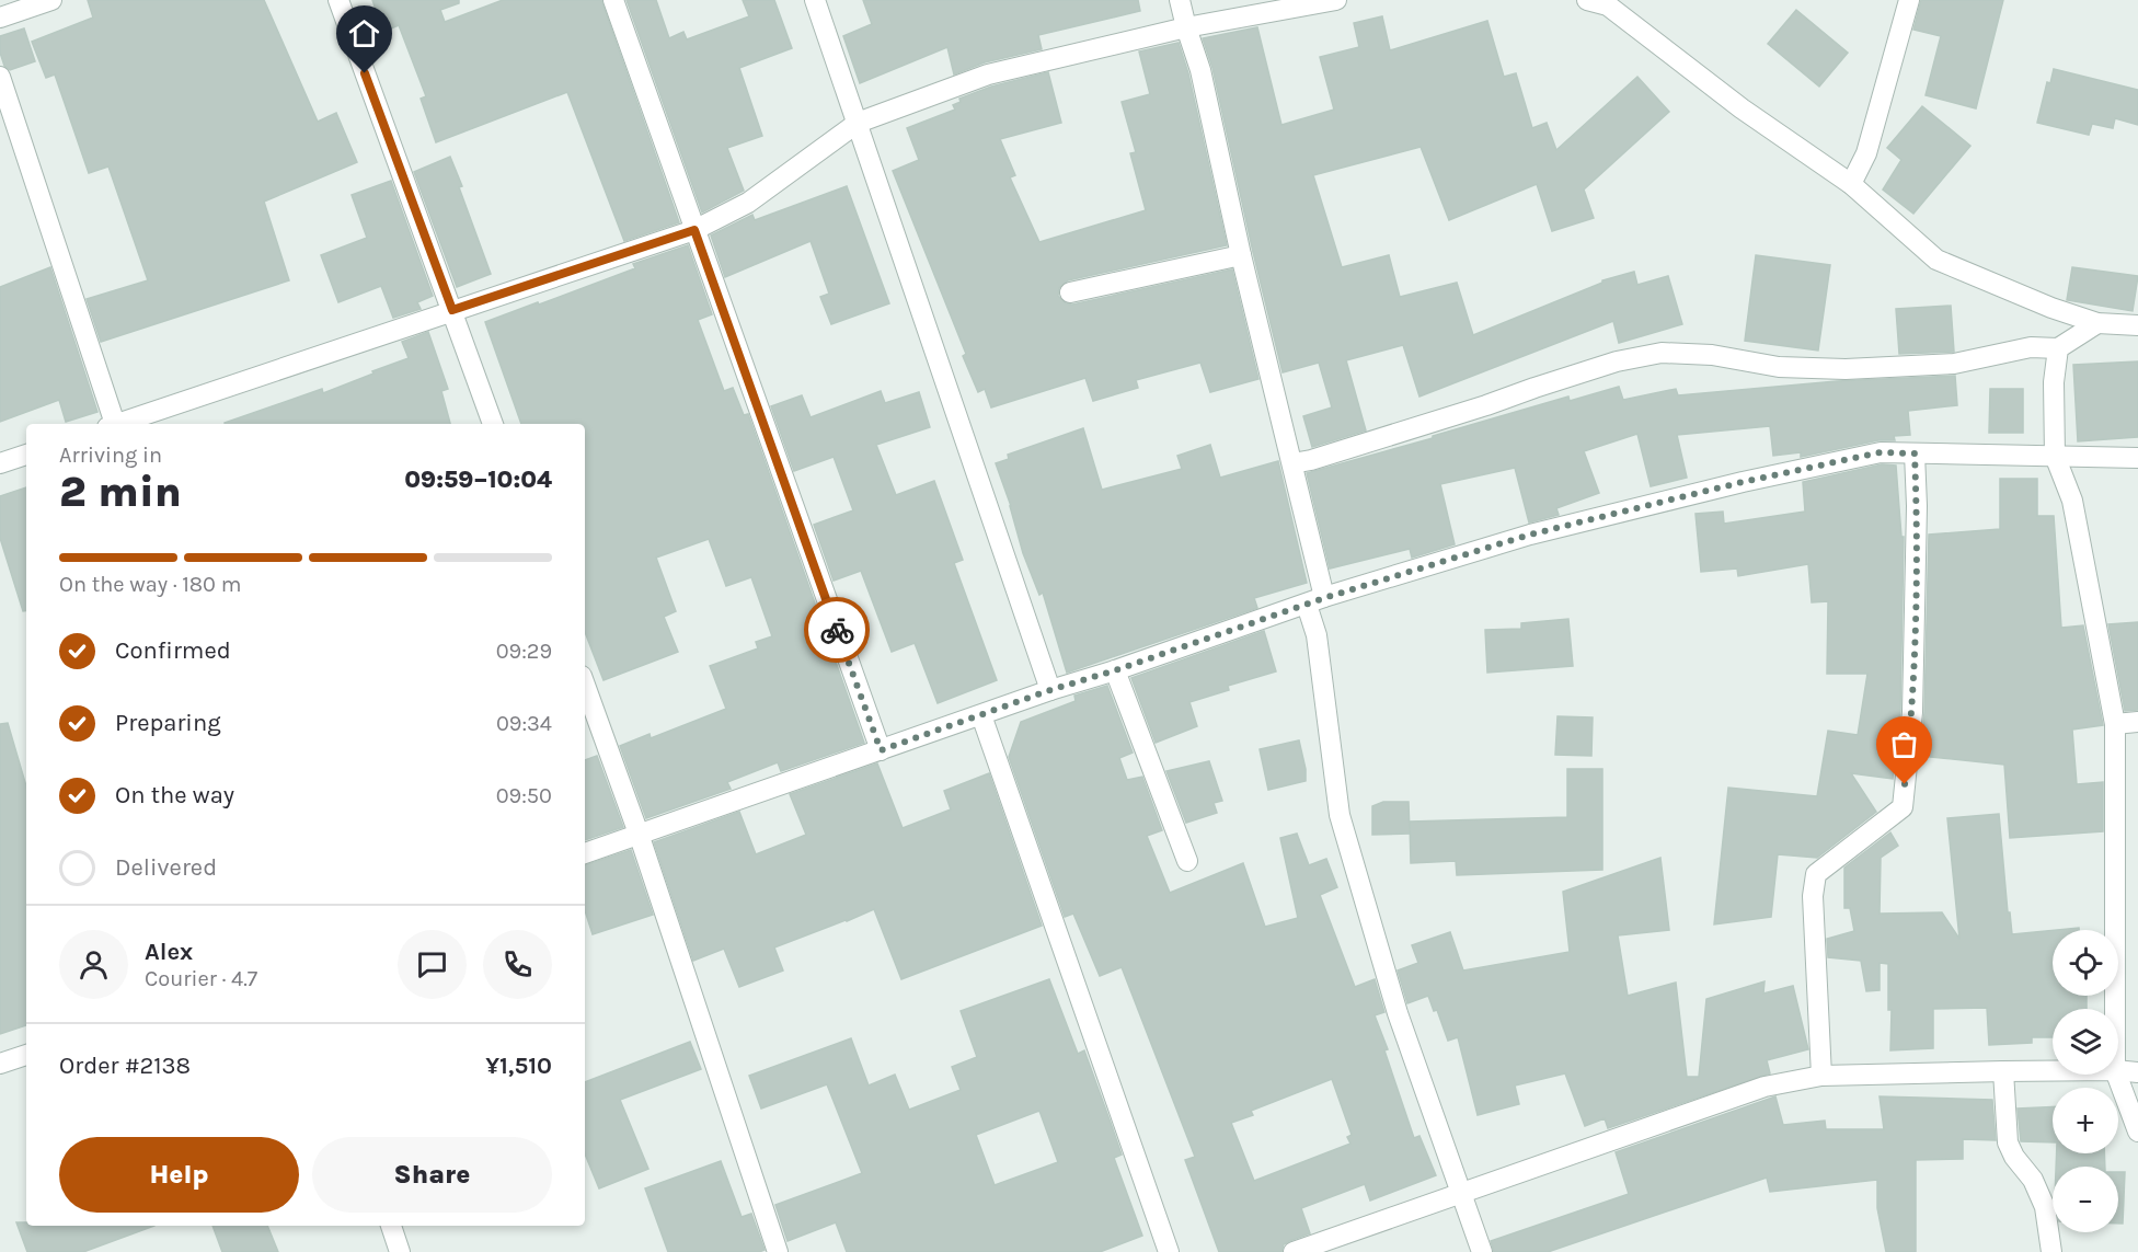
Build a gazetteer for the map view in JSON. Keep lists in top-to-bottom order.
{
  "page": {
    "heading": ["2 min", "Arriving in", "09:59–10:04"],
    "panel": [
      "Alex",
      "Courier · 4.7",
      "Order #2138",
      "¥1,510"
    ],
    "bar": "On the way · 180 m",
    "list": [
      ["Confirmed", "09:29"],
      ["Preparing", "09:34"],
      ["On the way", "09:50"],
      "Delivered"
    ],
    "map_buttons": ["+", "−"],
    "buttons": ["Help", "Share"]
  }
}
